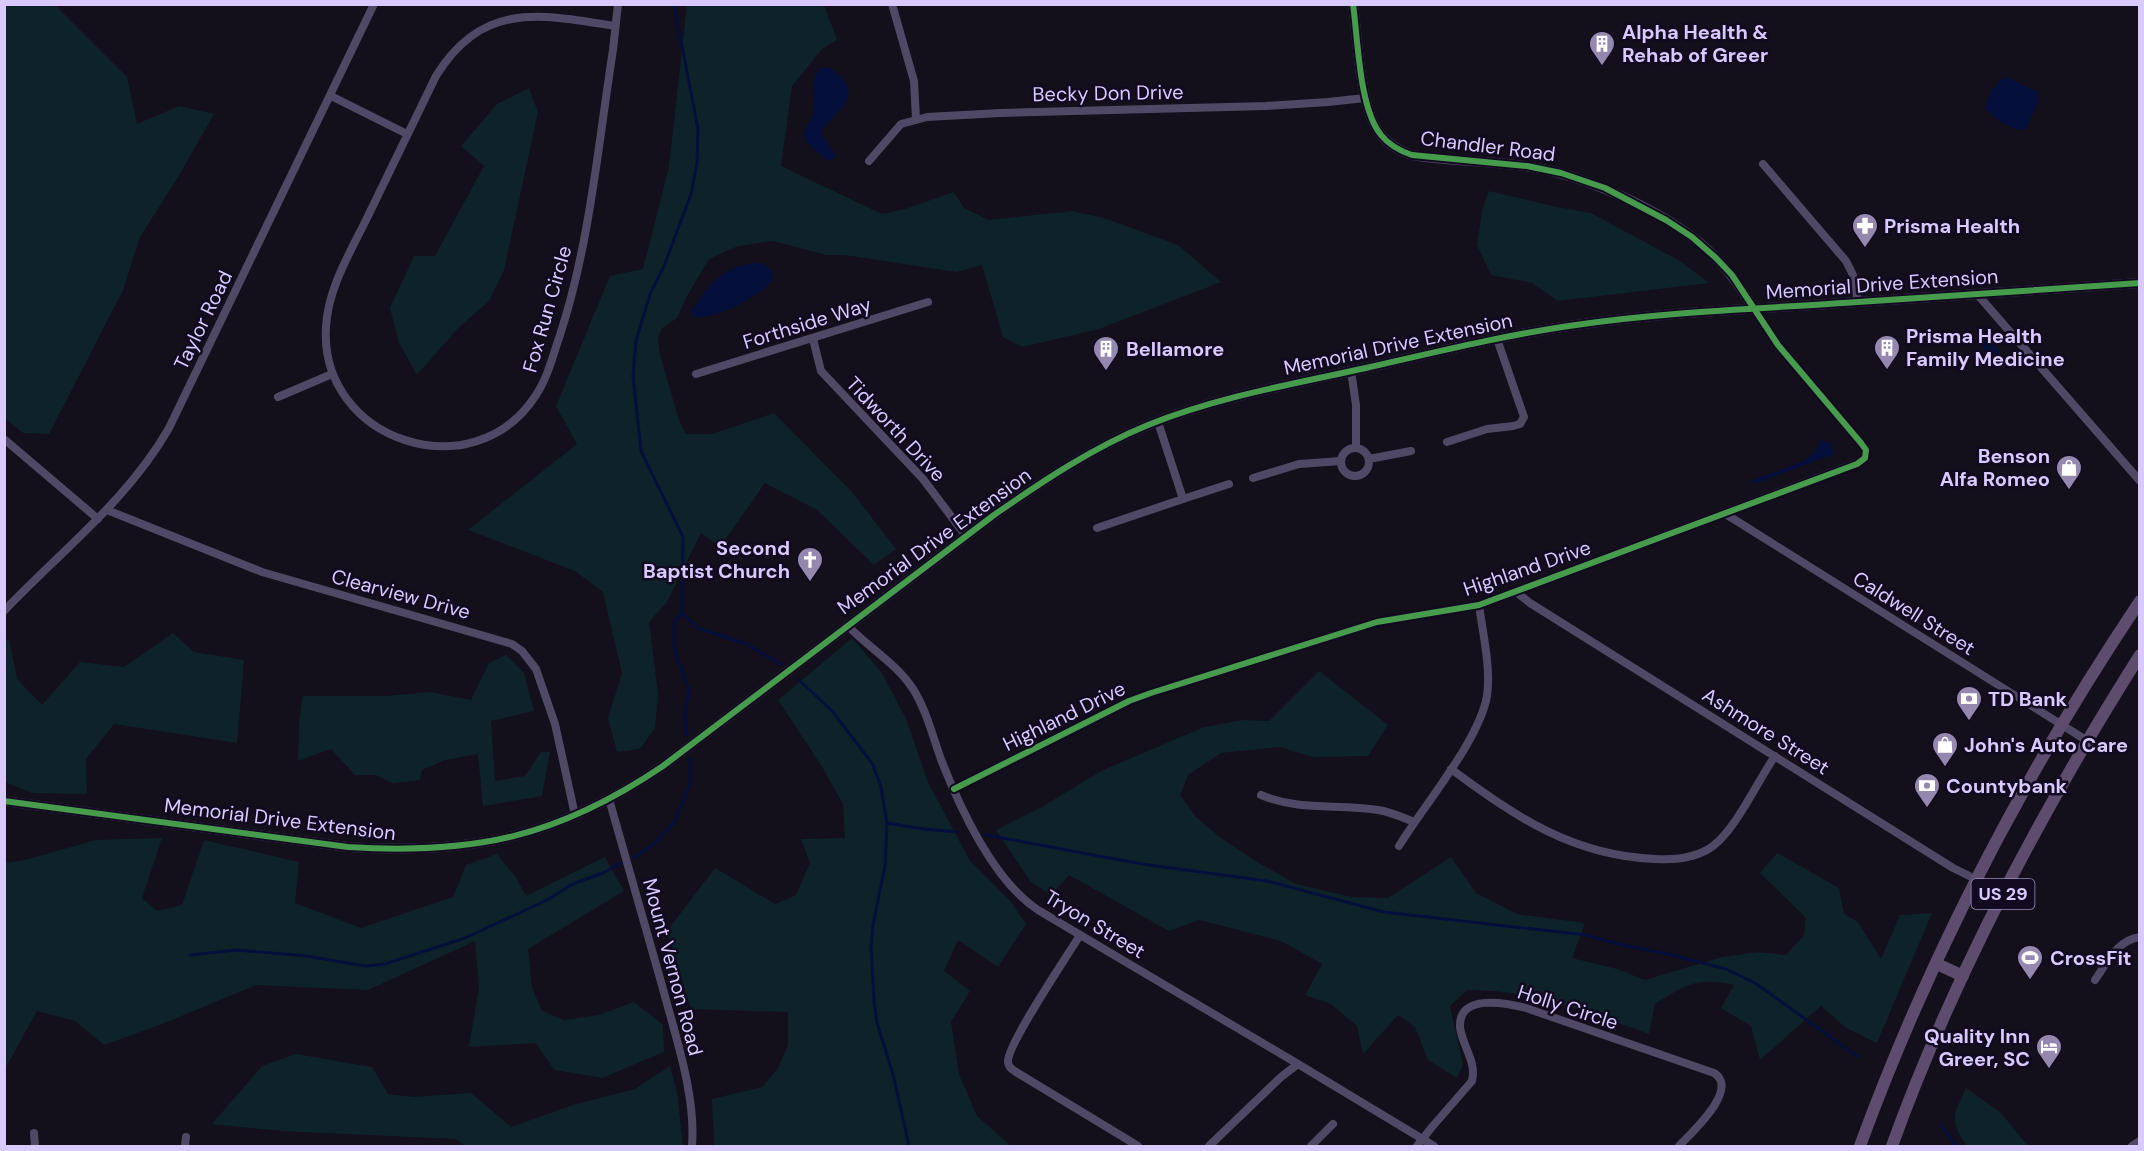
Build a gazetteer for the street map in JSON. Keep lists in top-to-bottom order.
{
  "streets": {
    "main road": ["US 29"],
    "street": [
      "Becky Don Drive",
      "Chandler Road",
      "Memorial Drive Extension",
      "Fox Run Circle",
      "Taylor Road",
      "Forthside Way",
      "Tidworth Drive",
      "Highland Drive",
      "Clearview Drive",
      "Caldwell Street",
      "Ashmore Street",
      "Tryon Street",
      "Mount Vernon Road",
      "Holly Circle"
    ]
  },
  "crossings": [
    ["Becky Don Drive", "Chandler Road"],
    ["Chandler Road", "Memorial Drive Extension"],
    ["Chandler Road", "Highland Drive"],
    ["Memorial Drive Extension", "Tidworth Drive"],
    ["Memorial Drive Extension", "Highland Drive"],
    ["Memorial Drive Extension", "Clearview Drive"],
    ["Memorial Drive Extension", "Tryon Street"],
    ["Memorial Drive Extension", "Mount Vernon Road"],
    ["Taylor Road", "Clearview Drive"],
    ["Forthside Way", "Tidworth Drive"],
    ["Highland Drive", "Caldwell Street"],
    ["Highland Drive", "Ashmore Street"],
    ["Highland Drive", "Tryon Street"],
    ["Caldwell Street", "US 29"],
    ["Ashmore Street", "US 29"],
    ["Tryon Street", "Holly Circle"]
  ],
  "places": {
    "building": ["Alpha Health & Rehab of Greer", "Prisma Health Family Medicine", "Bellamore"],
    "pharmacy": ["Prisma Health"],
    "shop": ["Benson Alfa Romeo", "John's Auto Care"],
    "church": ["Second Baptist Church"],
    "bank": ["TD Bank", "Countybank"],
    "sports": ["CrossFit"],
    "hotel": ["Quality Inn Greer, SC"]
  }
}
